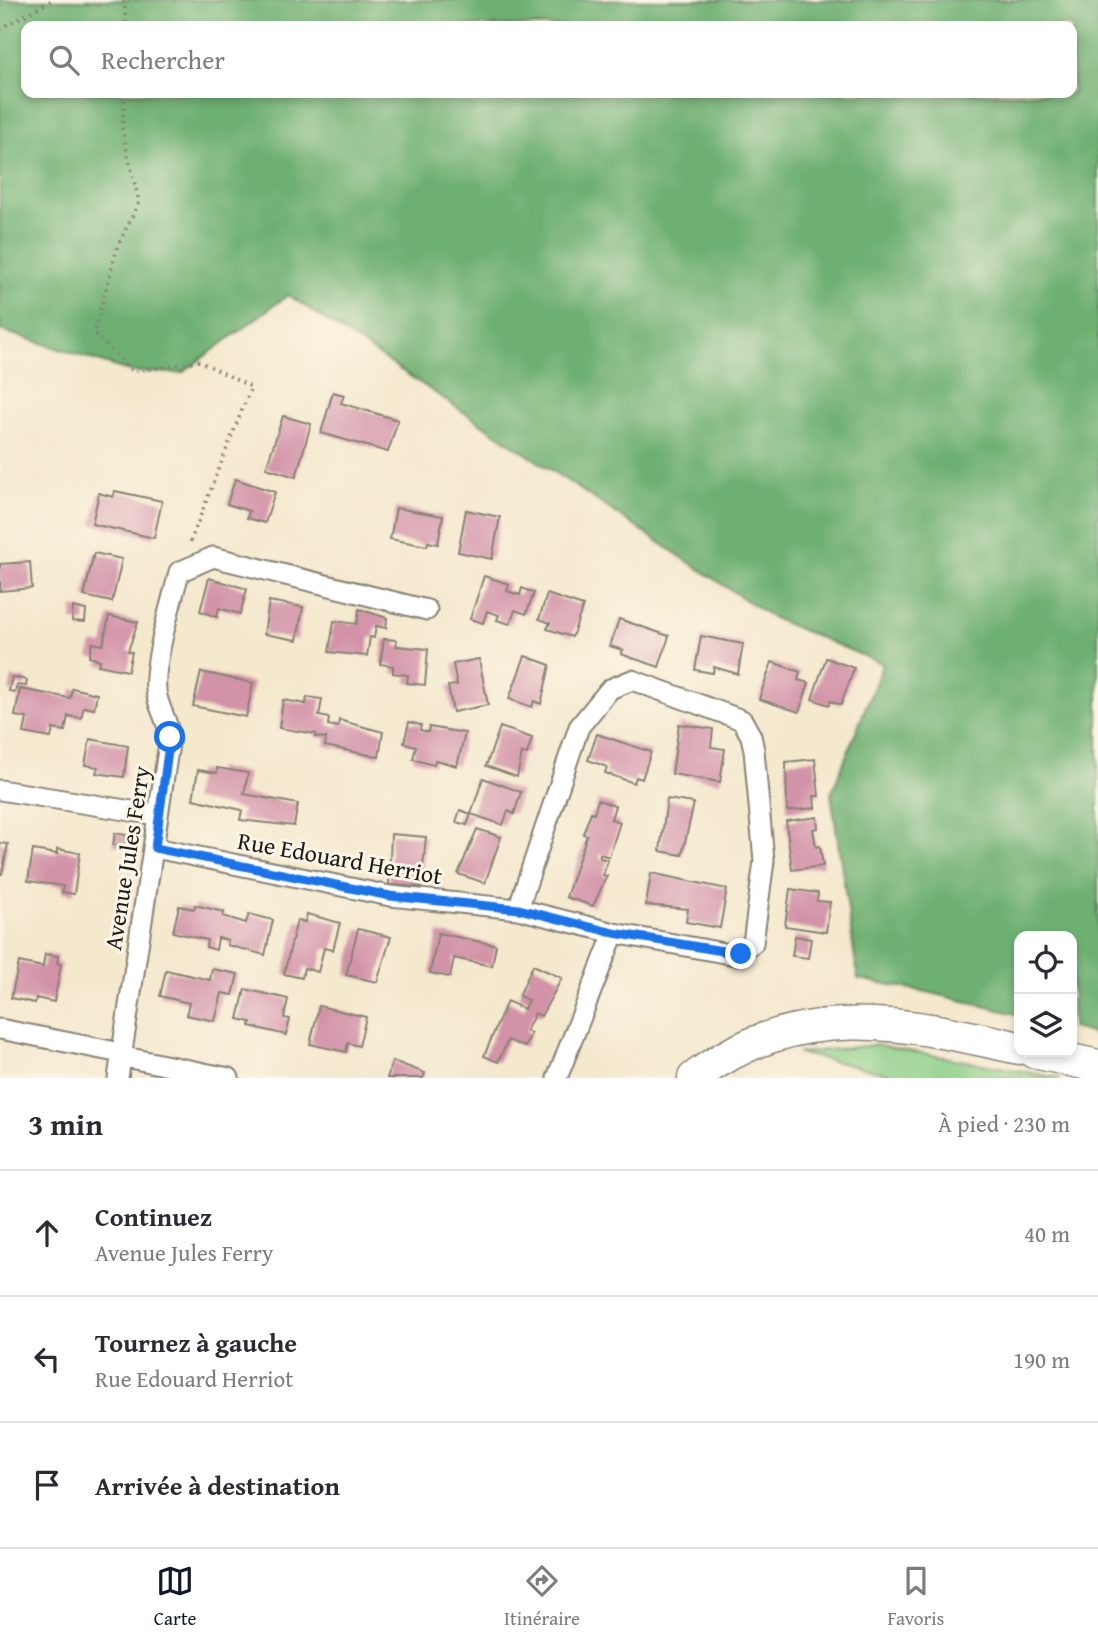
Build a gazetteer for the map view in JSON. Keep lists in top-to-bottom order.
{
  "streets": {
    "street": ["Avenue Jules Ferry", "Rue Edouard Herriot"]
  },
  "crossings": [
    ["Avenue Jules Ferry", "Rue Edouard Herriot"]
  ],
  "page": {
    "search": "Rechercher",
    "heading": ["3 min", "À pied · 230 m"],
    "list": [
      ["Continuez", "Avenue Jules Ferry", "40 m"],
      ["Tournez à gauche", "Rue Edouard Herriot", "190 m"],
      "Arrivée à destination"
    ],
    "nav": ["Carte", "Itinéraire", "Favoris"]
  }
}
